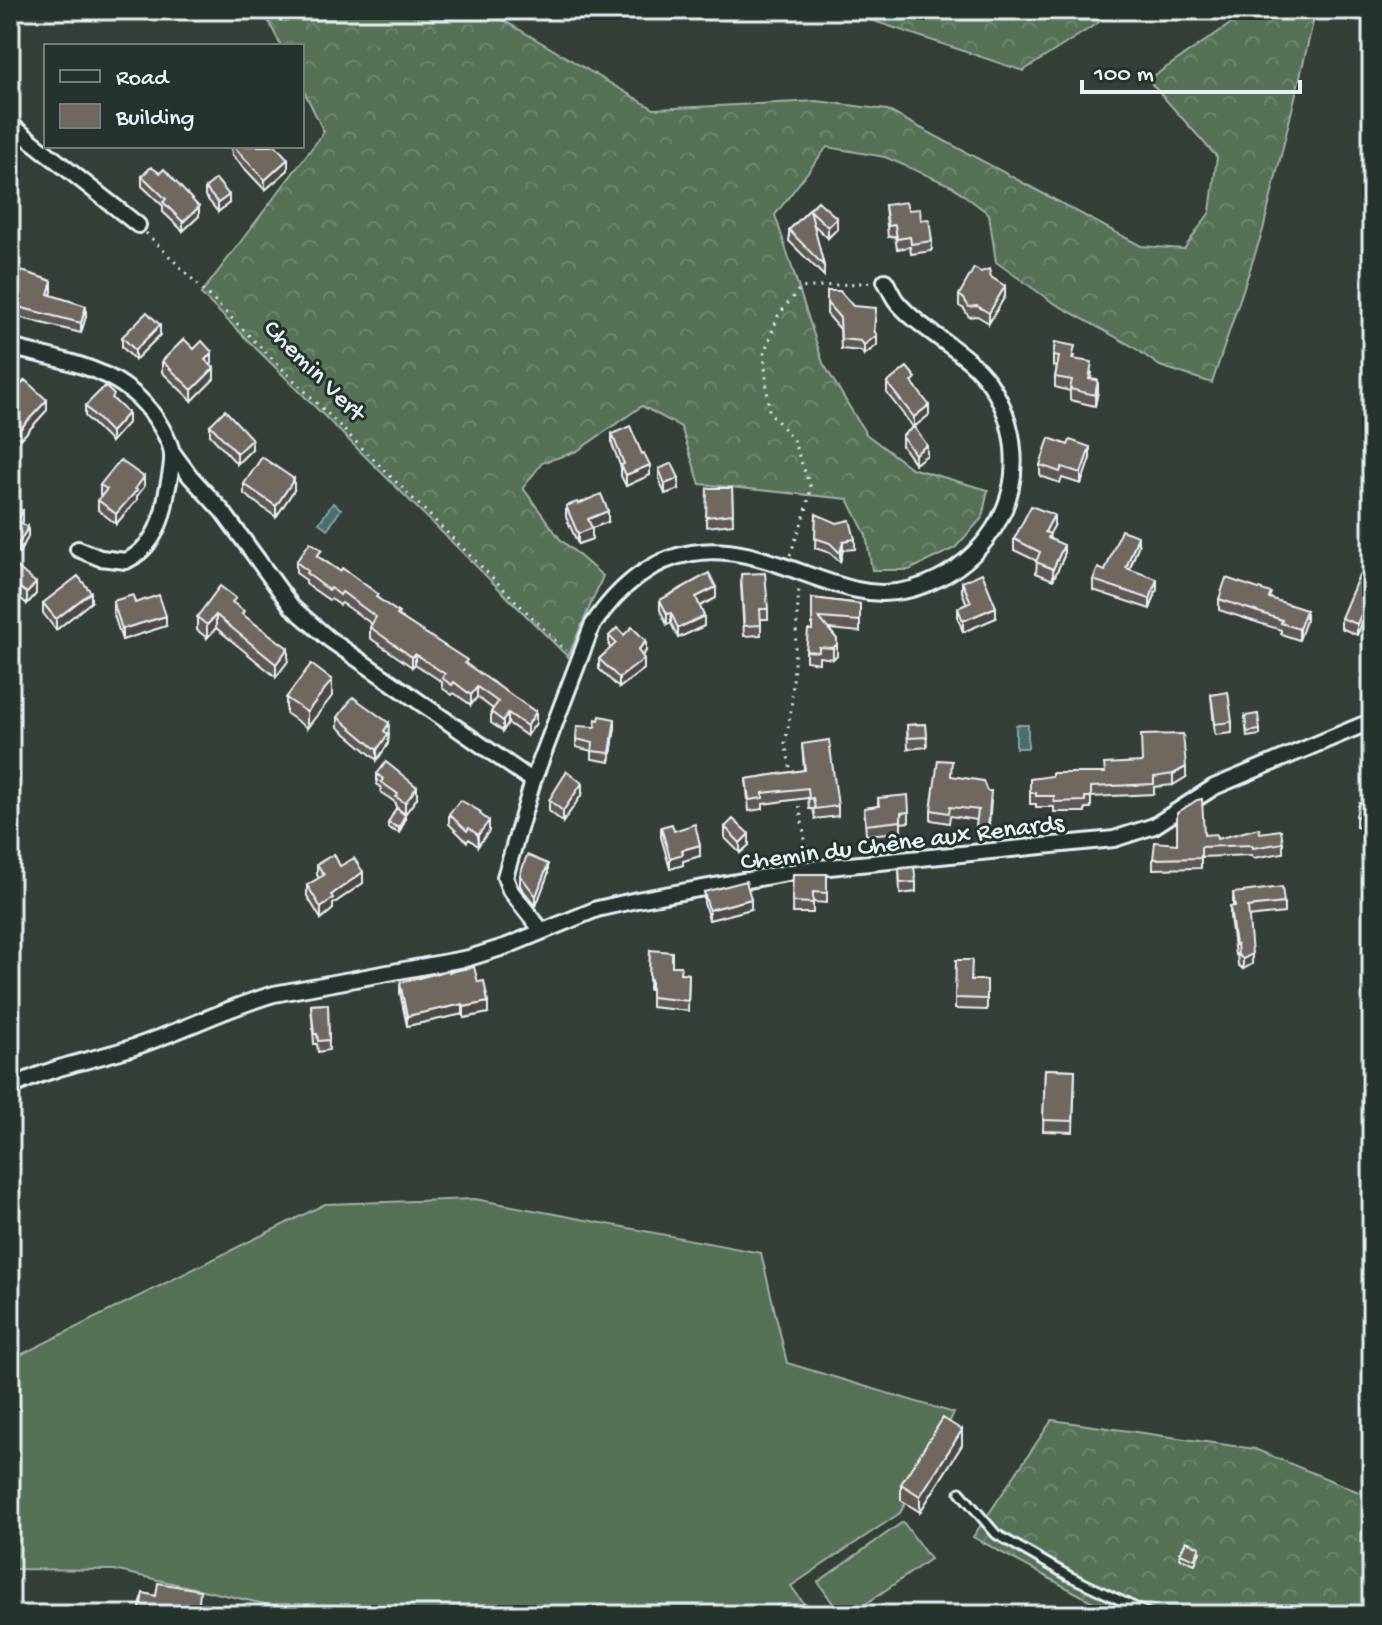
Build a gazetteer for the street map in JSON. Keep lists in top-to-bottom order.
{
  "streets": {
    "street": ["Chemin du Chêne aux Renards"],
    "path": ["Chemin Vert"]
  },
  "legend": ["Road", "Building"],
  "scale_bar": "100 m"
}
